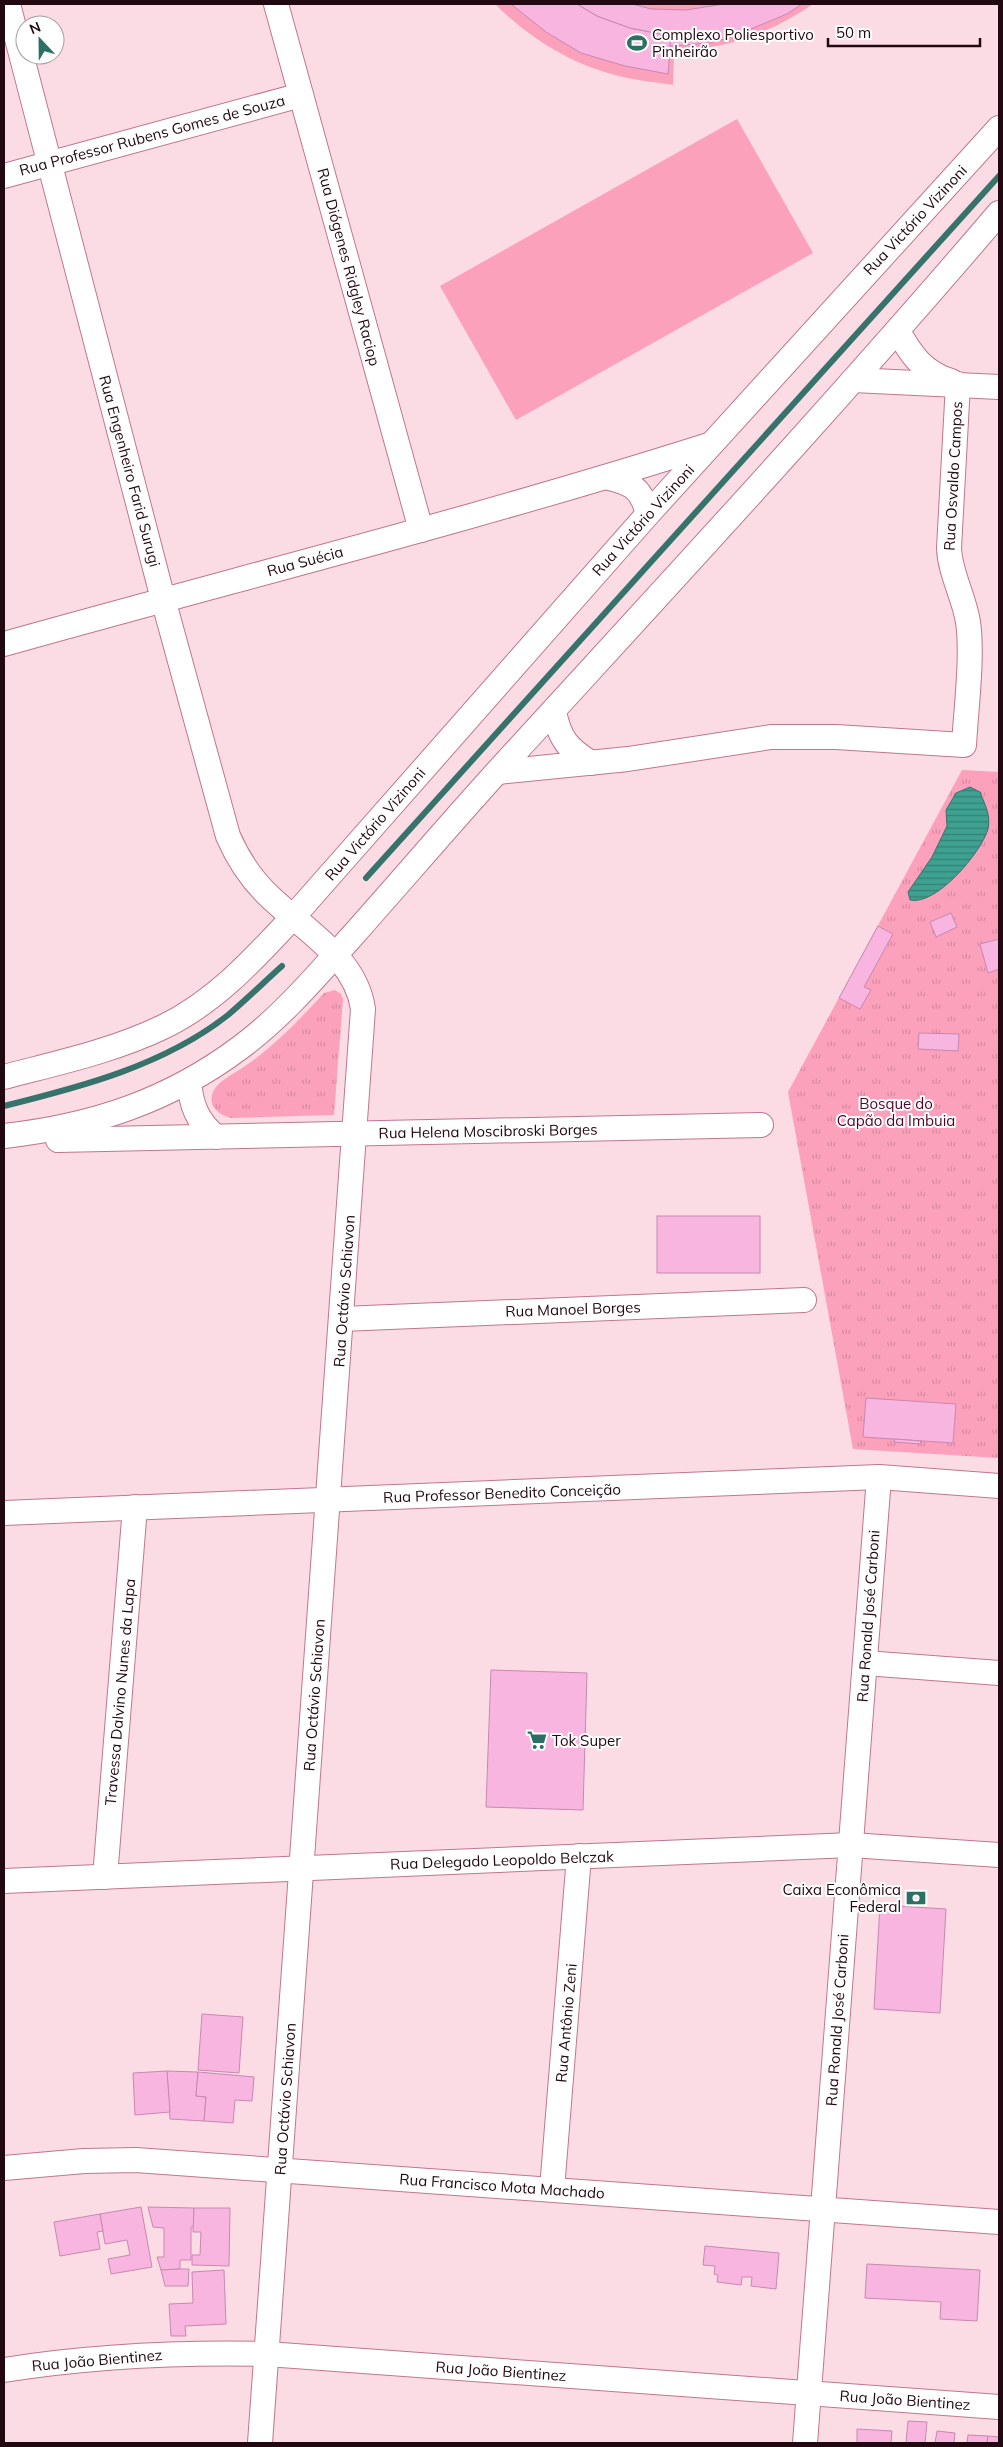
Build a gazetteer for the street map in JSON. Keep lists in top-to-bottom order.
{
  "streets": {
    "street": [
      "Rua Professor Rubens Gomes de Souza",
      "Rua Victório Vizinoni",
      "Rua Diógenes Ridgley Raciop",
      "Rua Engenheiro Farid Surugi",
      "Rua Osvaldo Campos",
      "Rua Suécia",
      "Rua Helena Moscibroski Borges",
      "Rua Octávio Schiavon",
      "Rua Manoel Borges",
      "Rua Professor Benedito Conceição",
      "Rua Ronald José Carboni",
      "Travessa Dalvino Nunes da Lapa",
      "Rua Delegado Leopoldo Belczak",
      "Rua Antônio Zeni",
      "Rua Francisco Mota Machado",
      "Rua João Bientinez"
    ]
  },
  "crossings": [
    ["Rua Professor Rubens Gomes de Souza", "Rua Diógenes Ridgley Raciop"],
    ["Rua Professor Rubens Gomes de Souza", "Rua Engenheiro Farid Surugi"],
    ["Rua Victório Vizinoni", "Rua Engenheiro Farid Surugi"],
    ["Rua Victório Vizinoni", "Rua Suécia"],
    ["Rua Diógenes Ridgley Raciop", "Rua Suécia"],
    ["Rua Engenheiro Farid Surugi", "Rua Suécia"],
    ["Rua Engenheiro Farid Surugi", "Rua Octávio Schiavon"],
    ["Rua Helena Moscibroski Borges", "Rua Octávio Schiavon"],
    ["Rua Octávio Schiavon", "Rua Manoel Borges"],
    ["Rua Octávio Schiavon", "Rua Professor Benedito Conceição"],
    ["Rua Octávio Schiavon", "Rua Delegado Leopoldo Belczak"],
    ["Rua Octávio Schiavon", "Rua Francisco Mota Machado"],
    ["Rua Octávio Schiavon", "Rua João Bientinez"],
    ["Rua Professor Benedito Conceição", "Rua Ronald José Carboni"],
    ["Rua Professor Benedito Conceição", "Travessa Dalvino Nunes da Lapa"],
    ["Rua Ronald José Carboni", "Rua Delegado Leopoldo Belczak"],
    ["Rua Ronald José Carboni", "Rua Francisco Mota Machado"],
    ["Rua Ronald José Carboni", "Rua João Bientinez"],
    ["Travessa Dalvino Nunes da Lapa", "Rua Delegado Leopoldo Belczak"],
    ["Rua Delegado Leopoldo Belczak", "Rua Antônio Zeni"],
    ["Rua Antônio Zeni", "Rua Francisco Mota Machado"]
  ],
  "parks": ["Bosque do Capão da Imbuia"],
  "places": {
    "sports": ["Complexo Poliesportivo Pinheirão"],
    "supermarket": ["Tok Super"],
    "bank": ["Caixa Econômica Federal"]
  },
  "scale_bar": "50 m",
  "north": "top"
}
